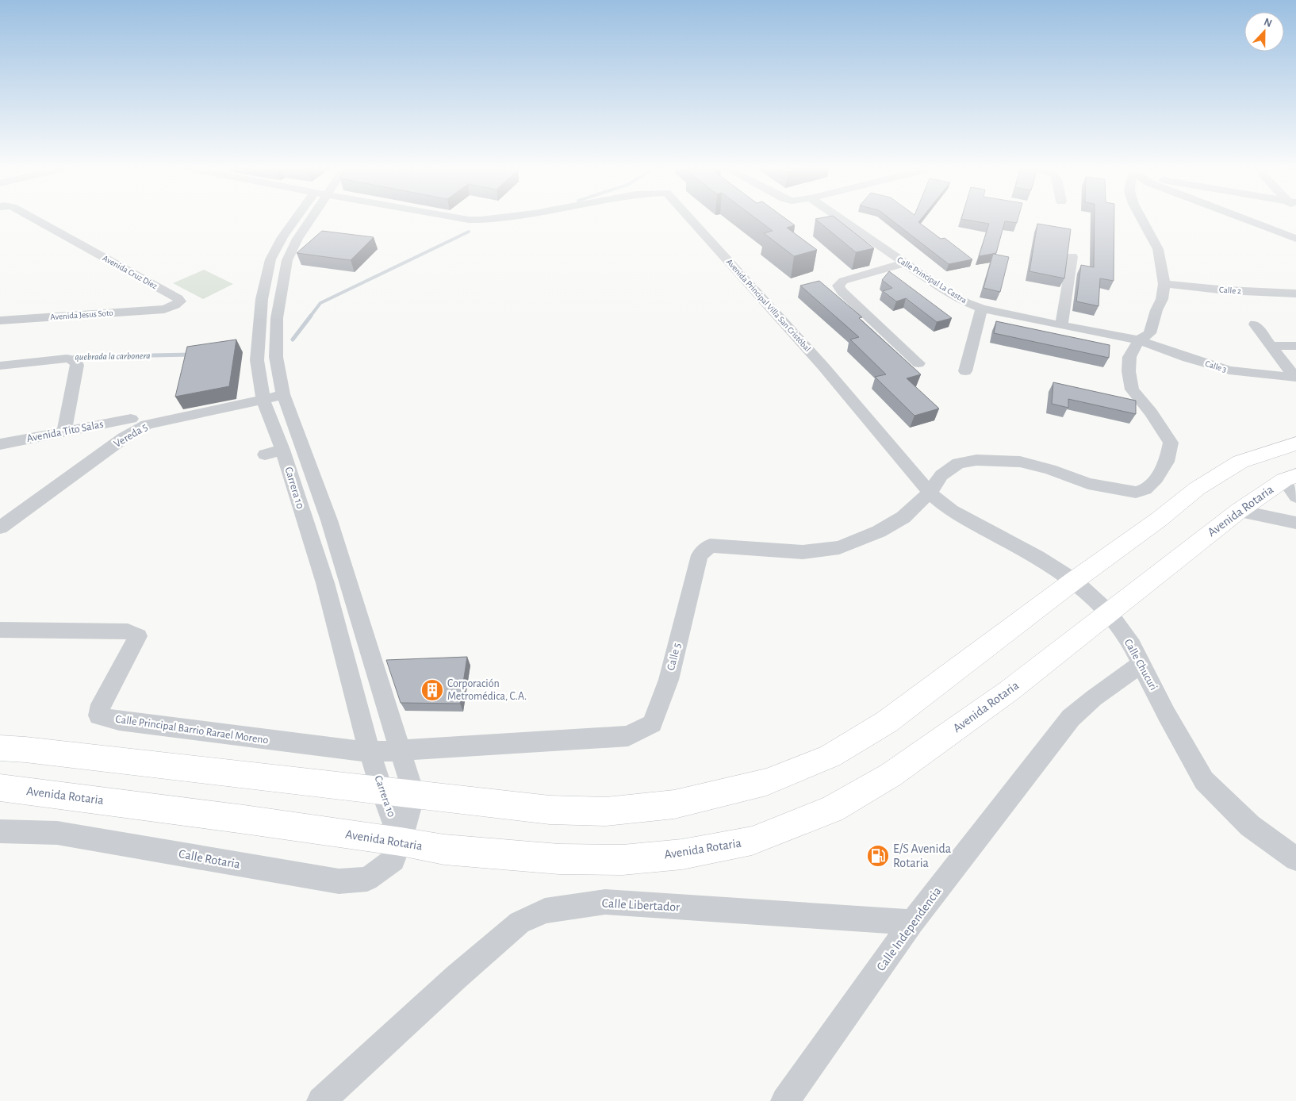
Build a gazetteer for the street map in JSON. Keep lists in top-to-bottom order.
{
  "streets": {
    "main road": ["Avenida Rotaria"],
    "street": [
      "Avenida Cruz Diez",
      "Calle Principal La Castra",
      "Calle 2",
      "Avenida Principal Villa San Cristóbal",
      "Avenida Jesus Soto",
      "Calle 3",
      "Avenida Tito Salas",
      "Vereda 5",
      "Carrera 10",
      "Calle 5",
      "Calle Chucuri",
      "Calle Principal Barrio Rarael Moreno",
      "Calle Rotaria",
      "Calle Libertador",
      "Calle Independencia"
    ]
  },
  "crossings": [
    ["Avenida Cruz Diez", "Avenida Jesus Soto"],
    ["Calle Principal La Castra", "Calle 3"],
    ["Calle Principal La Castra", "Calle 5"],
    ["Calle 2", "Calle 5"],
    ["Avenida Principal Villa San Cristóbal", "Calle 5"],
    ["Avenida Principal Villa San Cristóbal", "Calle Chucuri"],
    ["Calle 3", "Calle 5"],
    ["Vereda 5", "Carrera 10"],
    ["Carrera 10", "Avenida Rotaria"],
    ["Carrera 10", "Calle 5"],
    ["Carrera 10", "Calle Principal Barrio Rarael Moreno"],
    ["Carrera 10", "Calle Rotaria"],
    ["Avenida Rotaria", "Calle Chucuri"],
    ["Avenida Rotaria", "Calle Rotaria"],
    ["Calle 5", "Calle Chucuri"],
    ["Calle 5", "Calle Principal Barrio Rarael Moreno"],
    ["Calle Chucuri", "Calle Independencia"],
    ["Calle Libertador", "Calle Independencia"]
  ],
  "water": ["quebrada la carbonera"],
  "places": {
    "building": ["Corporación Metromédica, C.A."],
    "fuel station": ["E/S Avenida Rotaria"]
  },
  "north": "top"
}
